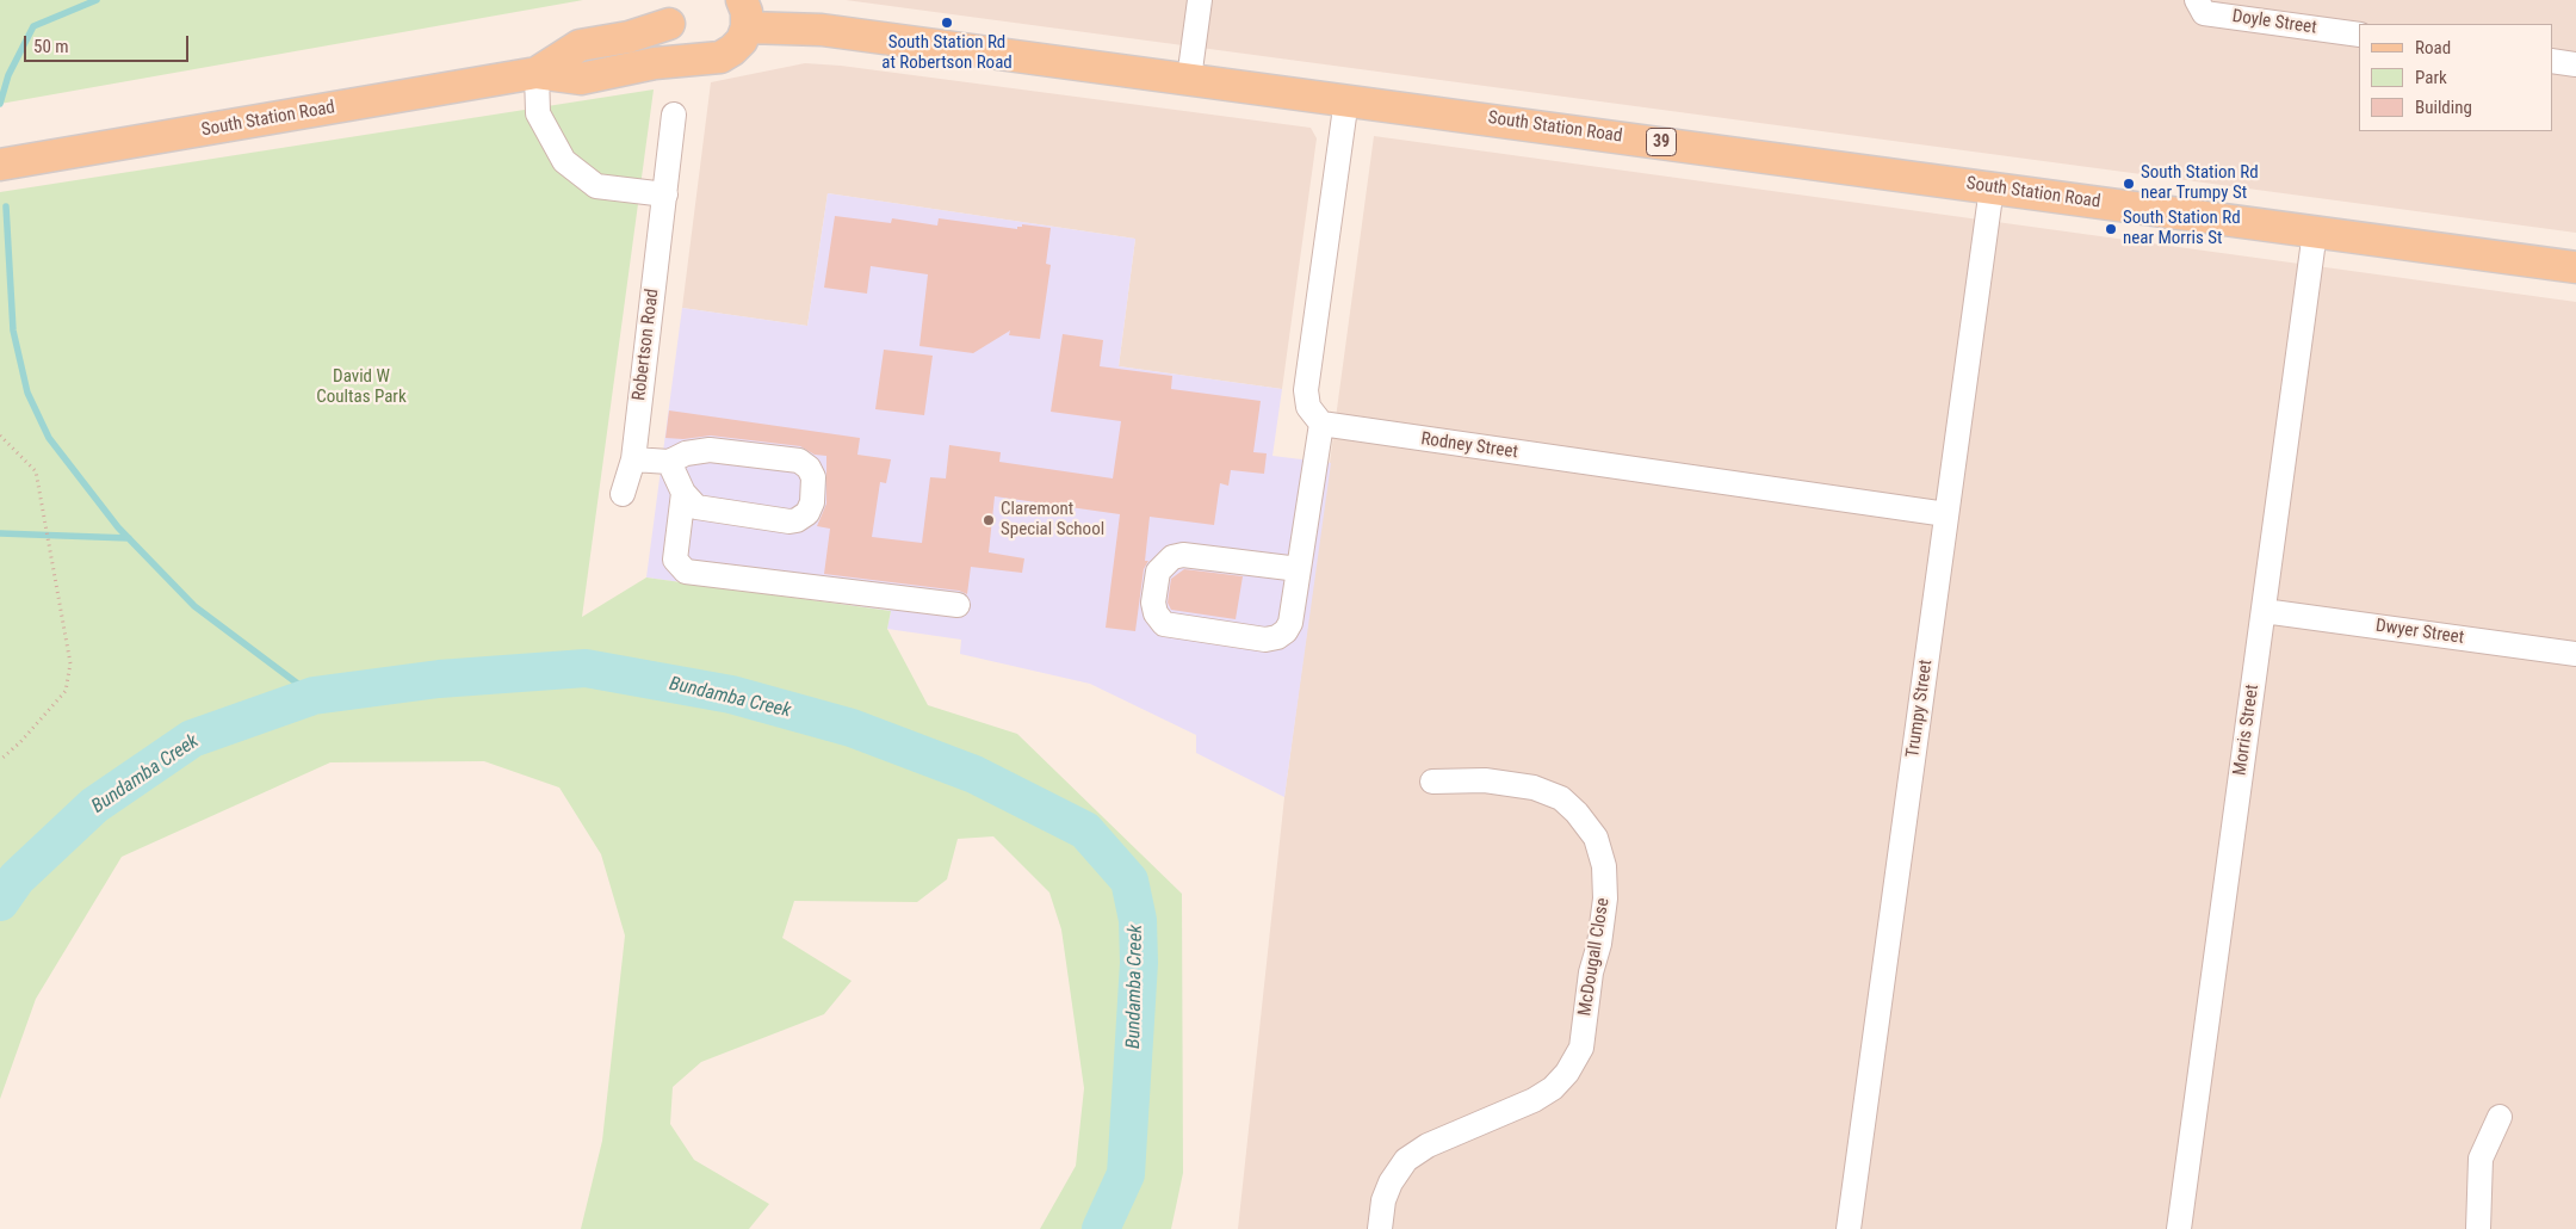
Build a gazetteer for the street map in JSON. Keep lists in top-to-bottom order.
{
  "streets": {
    "main road": ["South Station Road", "39"],
    "street": [
      "Doyle Street",
      "Robertson Road",
      "Rodney Street",
      "Dwyer Street",
      "Trumpy Street",
      "Morris Street",
      "McDougall Close"
    ]
  },
  "crossings": [
    ["South Station Road", "Trumpy Street"],
    ["South Station Road", "Morris Street"],
    ["Rodney Street", "Trumpy Street"],
    ["Dwyer Street", "Morris Street"]
  ],
  "water": ["Bundamba Creek"],
  "parks": ["David W Coultas Park"],
  "places": [
    "South Station Rd at Robertson Road",
    "South Station Rd near Trumpy St",
    "South Station Rd near Morris St",
    "Claremont Special School"
  ],
  "legend": ["Road", "Park", "Building"],
  "scale_bar": "50 m"
}
